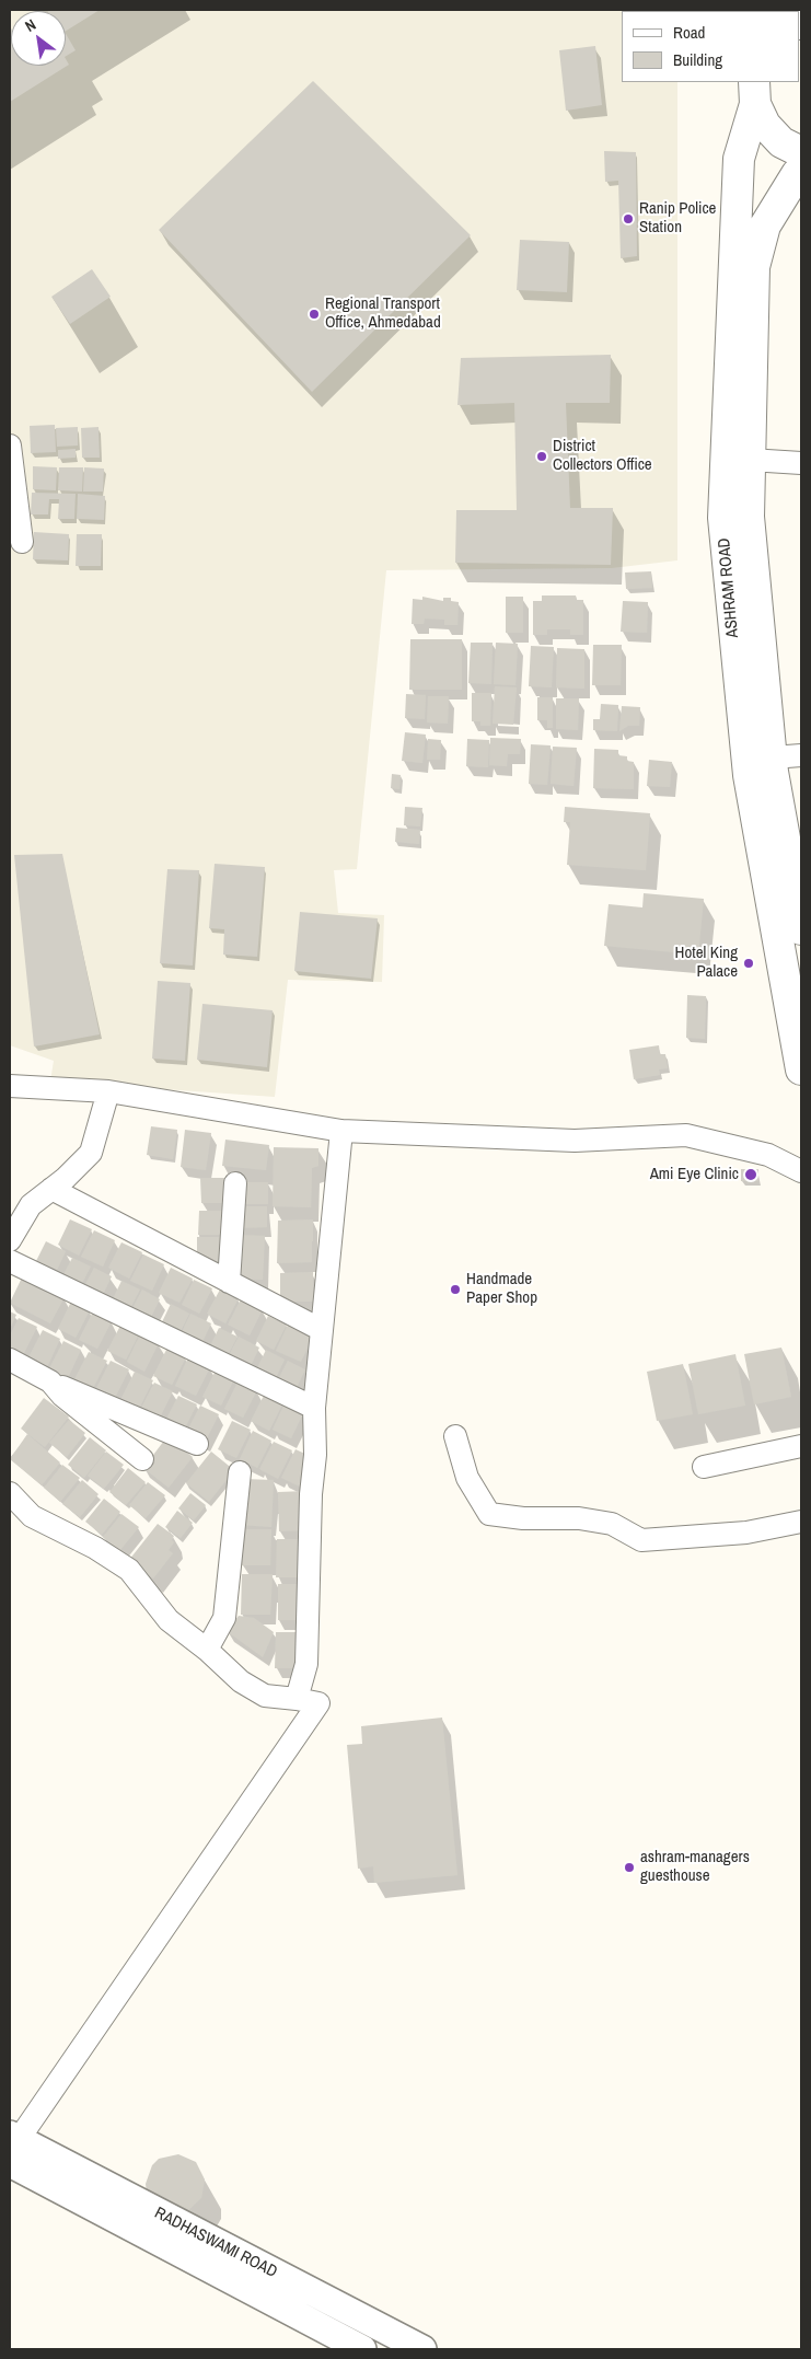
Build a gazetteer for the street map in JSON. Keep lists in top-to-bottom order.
{
  "streets": {
    "main road": ["ASHRAM ROAD"],
    "street": ["RADHASWAMI ROAD"]
  },
  "places": [
    "Ranip Police Station",
    "Regional Transport Office, Ahmedabad",
    "District Collectors Office",
    "Hotel King Palace",
    "Ami Eye Clinic",
    "Handmade Paper Shop",
    "ashram-managers guesthouse"
  ],
  "legend": ["Road", "Building"],
  "north": "top left"
}
